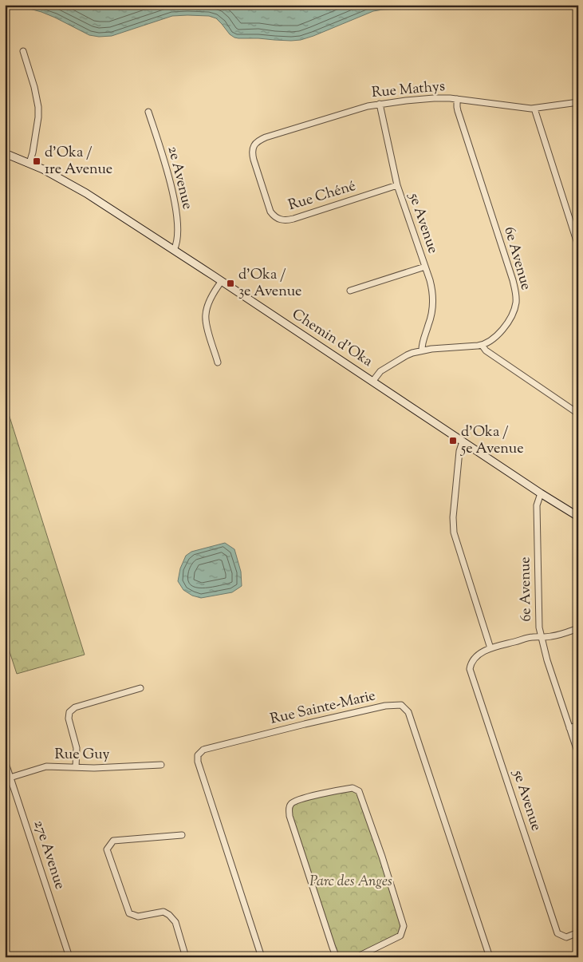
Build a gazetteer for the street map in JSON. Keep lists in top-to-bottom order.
{
  "streets": {
    "main road": ["Chemin d'Oka"],
    "street": [
      "Rue Mathys",
      "2e Avenue",
      "Rue Chéné",
      "5e Avenue",
      "6e Avenue",
      "Rue Sainte-Marie",
      "Rue Guy",
      "27e Avenue"
    ]
  },
  "crossings": [
    ["Rue Mathys", "Rue Chéné"],
    ["Rue Mathys", "5e Avenue"],
    ["Rue Mathys", "6e Avenue"],
    ["2e Avenue", "Chemin d'Oka"],
    ["Rue Chéné", "5e Avenue"],
    ["6e Avenue", "Chemin d'Oka"],
    ["Rue Guy", "27e Avenue"]
  ],
  "parks": ["Parc des Anges"],
  "places": {
    "transit": ["d'Oka / 1re Avenue", "d'Oka / 3e Avenue", "d'Oka / 5e Avenue"]
  }
}
